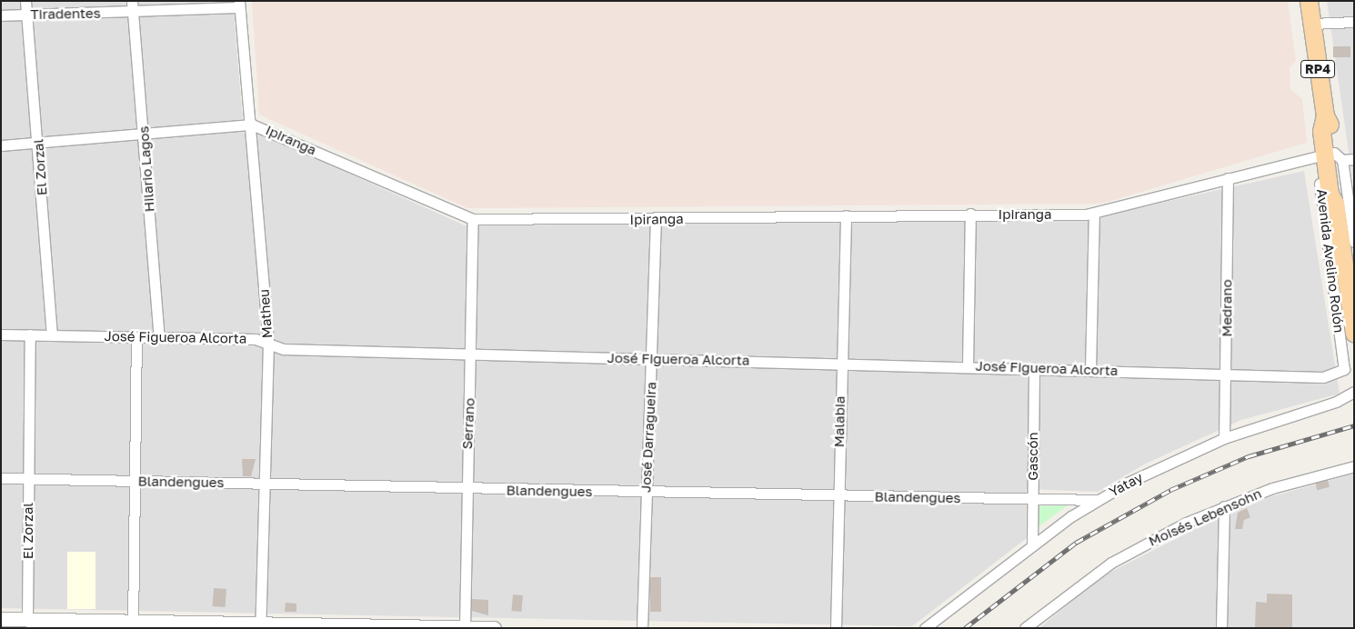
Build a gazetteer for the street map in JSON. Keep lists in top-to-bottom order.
{
  "streets": {
    "main road": ["RP4", "Avenida Avelino Rolón"],
    "street": [
      "Tiradentes",
      "Ipiranga",
      "El Zorzal",
      "Hilario Lagos",
      "Medrano",
      "Matheu",
      "José Figueroa Alcorta",
      "Malabia",
      "Serrano",
      "José Darragueira",
      "Gascón",
      "Blandengues",
      "Yatay",
      "Moisés Lebensohn"
    ]
  },
  "crossings": [
    ["Tiradentes", "El Zorzal"],
    ["Tiradentes", "Hilario Lagos"],
    ["Tiradentes", "Matheu"],
    ["Ipiranga", "El Zorzal"],
    ["Ipiranga", "Hilario Lagos"],
    ["Ipiranga", "Avenida Avelino Rolón"],
    ["Ipiranga", "Medrano"],
    ["Ipiranga", "Matheu"],
    ["Ipiranga", "Malabia"],
    ["Ipiranga", "Serrano"],
    ["Ipiranga", "José Darragueira"],
    ["El Zorzal", "José Figueroa Alcorta"],
    ["El Zorzal", "Blandengues"],
    ["Hilario Lagos", "José Figueroa Alcorta"],
    ["Avenida Avelino Rolón", "José Figueroa Alcorta"],
    ["Medrano", "José Figueroa Alcorta"],
    ["Medrano", "Yatay"],
    ["Matheu", "José Figueroa Alcorta"],
    ["Matheu", "Blandengues"],
    ["José Figueroa Alcorta", "Malabia"],
    ["José Figueroa Alcorta", "Serrano"],
    ["José Figueroa Alcorta", "José Darragueira"],
    ["José Figueroa Alcorta", "Gascón"],
    ["Malabia", "Blandengues"],
    ["Serrano", "Blandengues"],
    ["José Darragueira", "Blandengues"],
    ["Gascón", "Blandengues"],
    ["Gascón", "Yatay"],
    ["Blandengues", "Yatay"]
  ]
}
